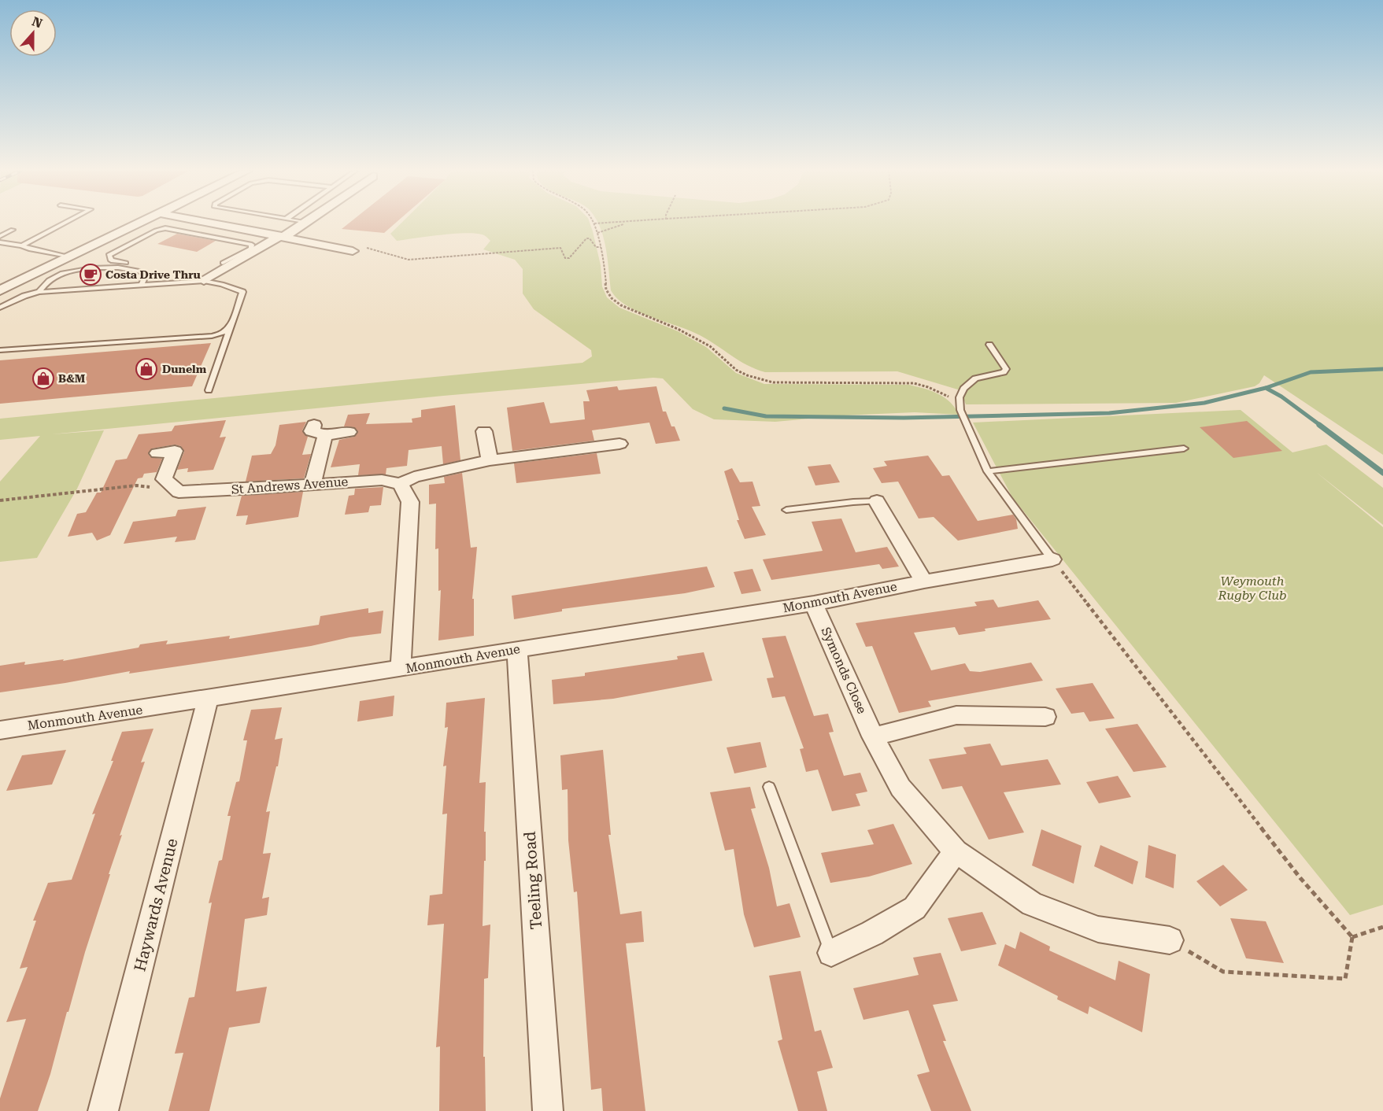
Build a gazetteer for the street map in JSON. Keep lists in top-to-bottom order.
{
  "streets": {
    "street": [
      "St Andrews Avenue",
      "Monmouth Avenue",
      "Symonds Close",
      "Teeling Road",
      "Haywards Avenue"
    ]
  },
  "crossings": [
    ["Monmouth Avenue", "Symonds Close"],
    ["Monmouth Avenue", "Teeling Road"],
    ["Monmouth Avenue", "Haywards Avenue"]
  ],
  "parks": ["Weymouth Rugby Club"],
  "places": {
    "cafe": ["Costa Drive Thru"],
    "shop": ["Dunelm", "B&M"]
  },
  "north": "top"
}
